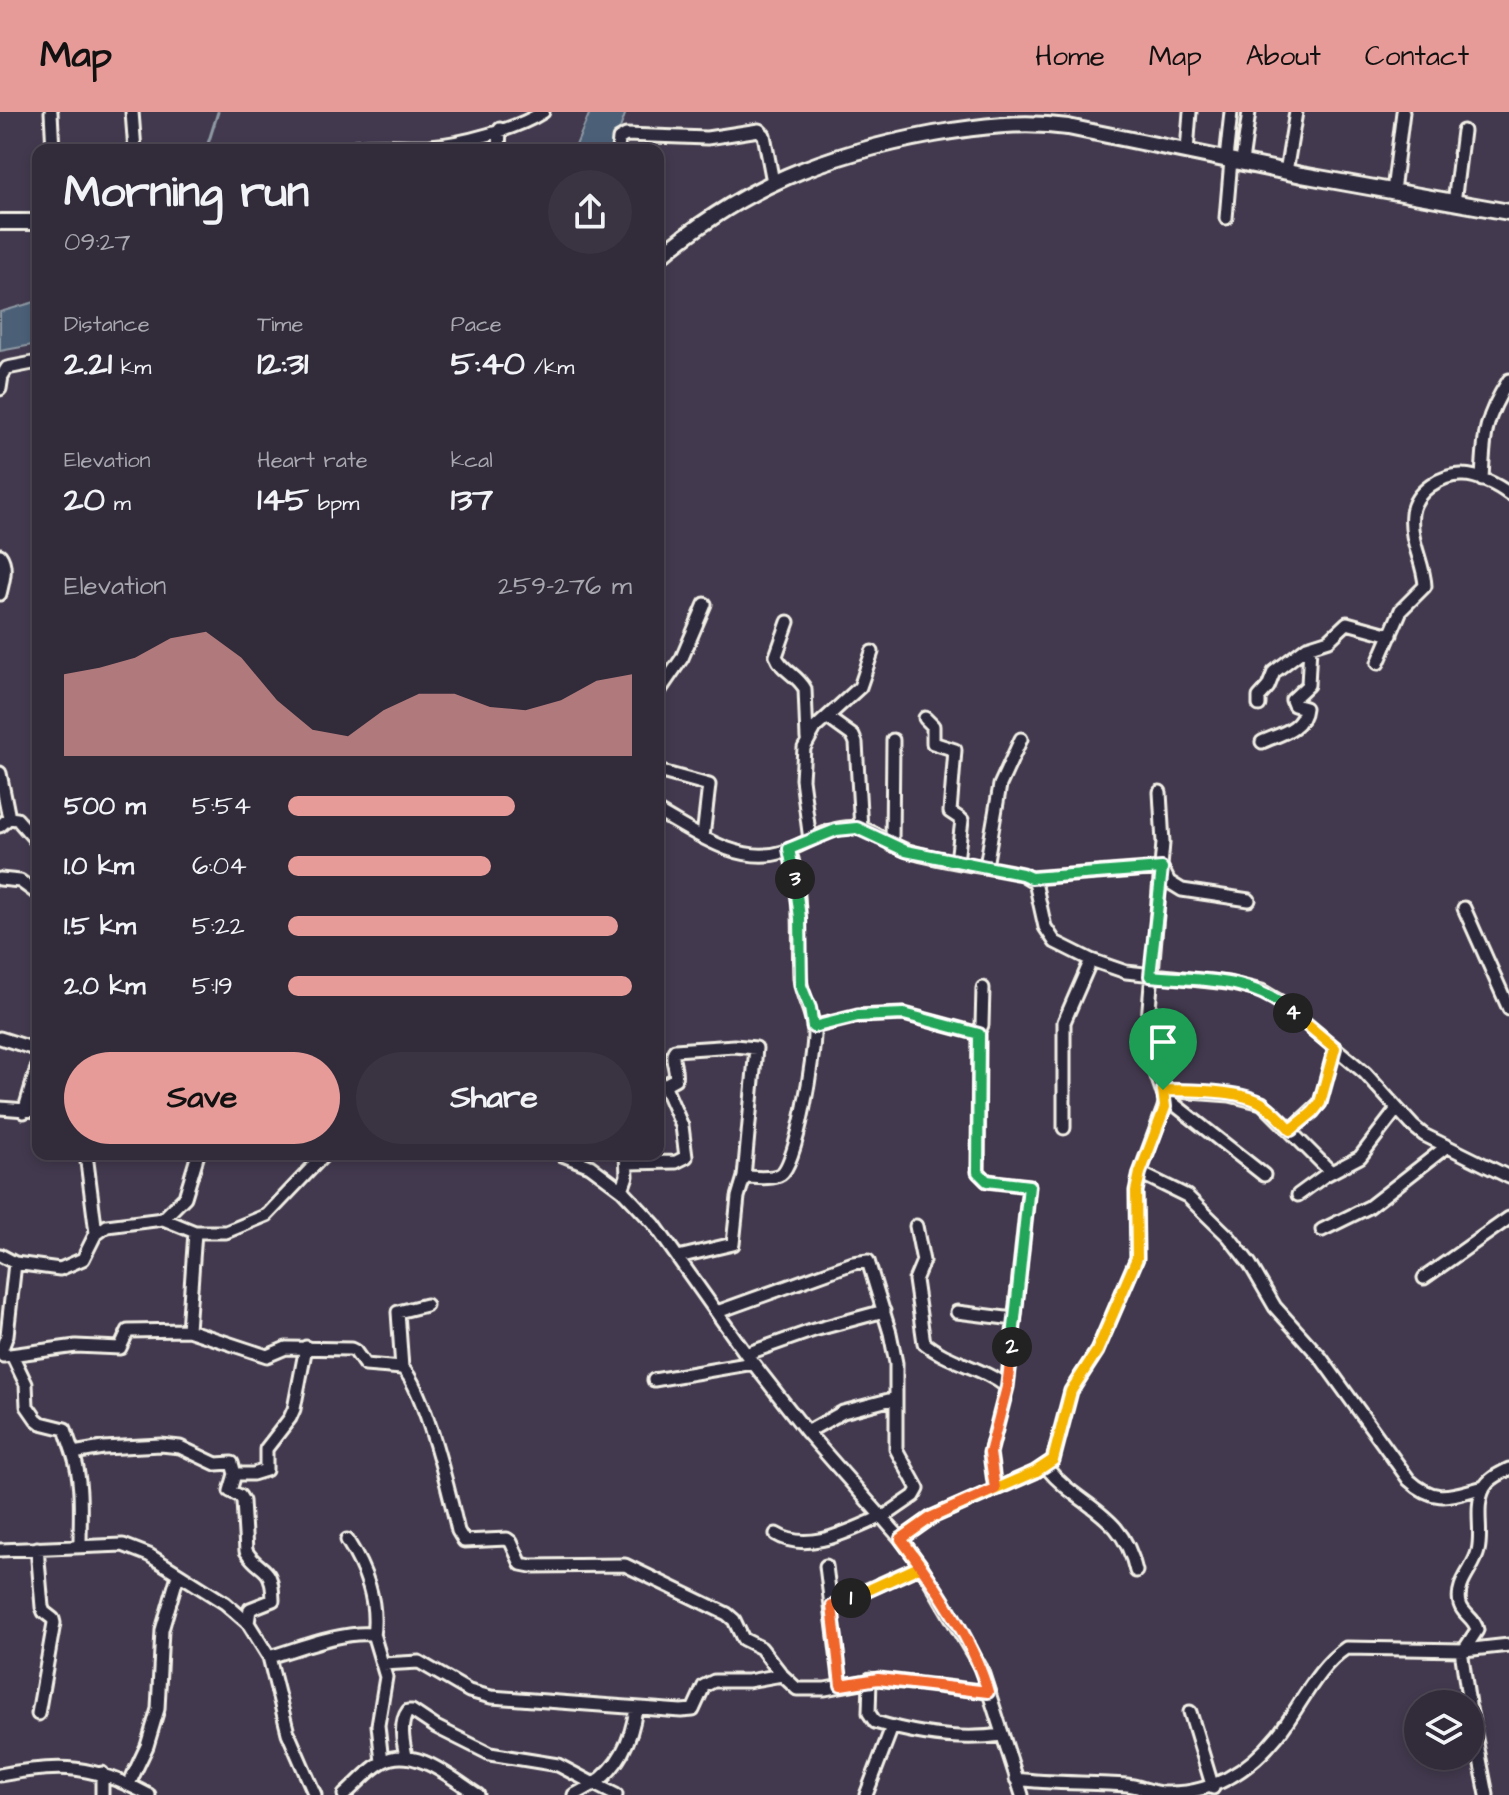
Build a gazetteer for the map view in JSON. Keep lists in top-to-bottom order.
{
  "page": {
    "header": "Map",
    "nav": [
      "Home",
      "Map",
      "About",
      "Contact"
    ],
    "heading": ["Morning run", "09:27"],
    "stats": [
      ["Distance", "2.21 km"],
      ["Time", "12:31"],
      ["Pace", "5:40 /km"],
      ["Elevation", "20 m"],
      ["Heart rate", "145 bpm"],
      ["kcal", "137"]
    ],
    "chart": ["Elevation", "259–276 m"],
    "list": [
      {
        "name": "500 m",
        "note": "5:54"
      },
      {
        "name": "1.0 km",
        "note": "6:04"
      },
      {
        "name": "1.5 km",
        "note": "5:22"
      },
      {
        "name": "2.0 km",
        "note": "5:19"
      }
    ],
    "pins": [
      "3",
      "4",
      "2",
      "1"
    ],
    "buttons": ["Save", "Share"]
  }
}
